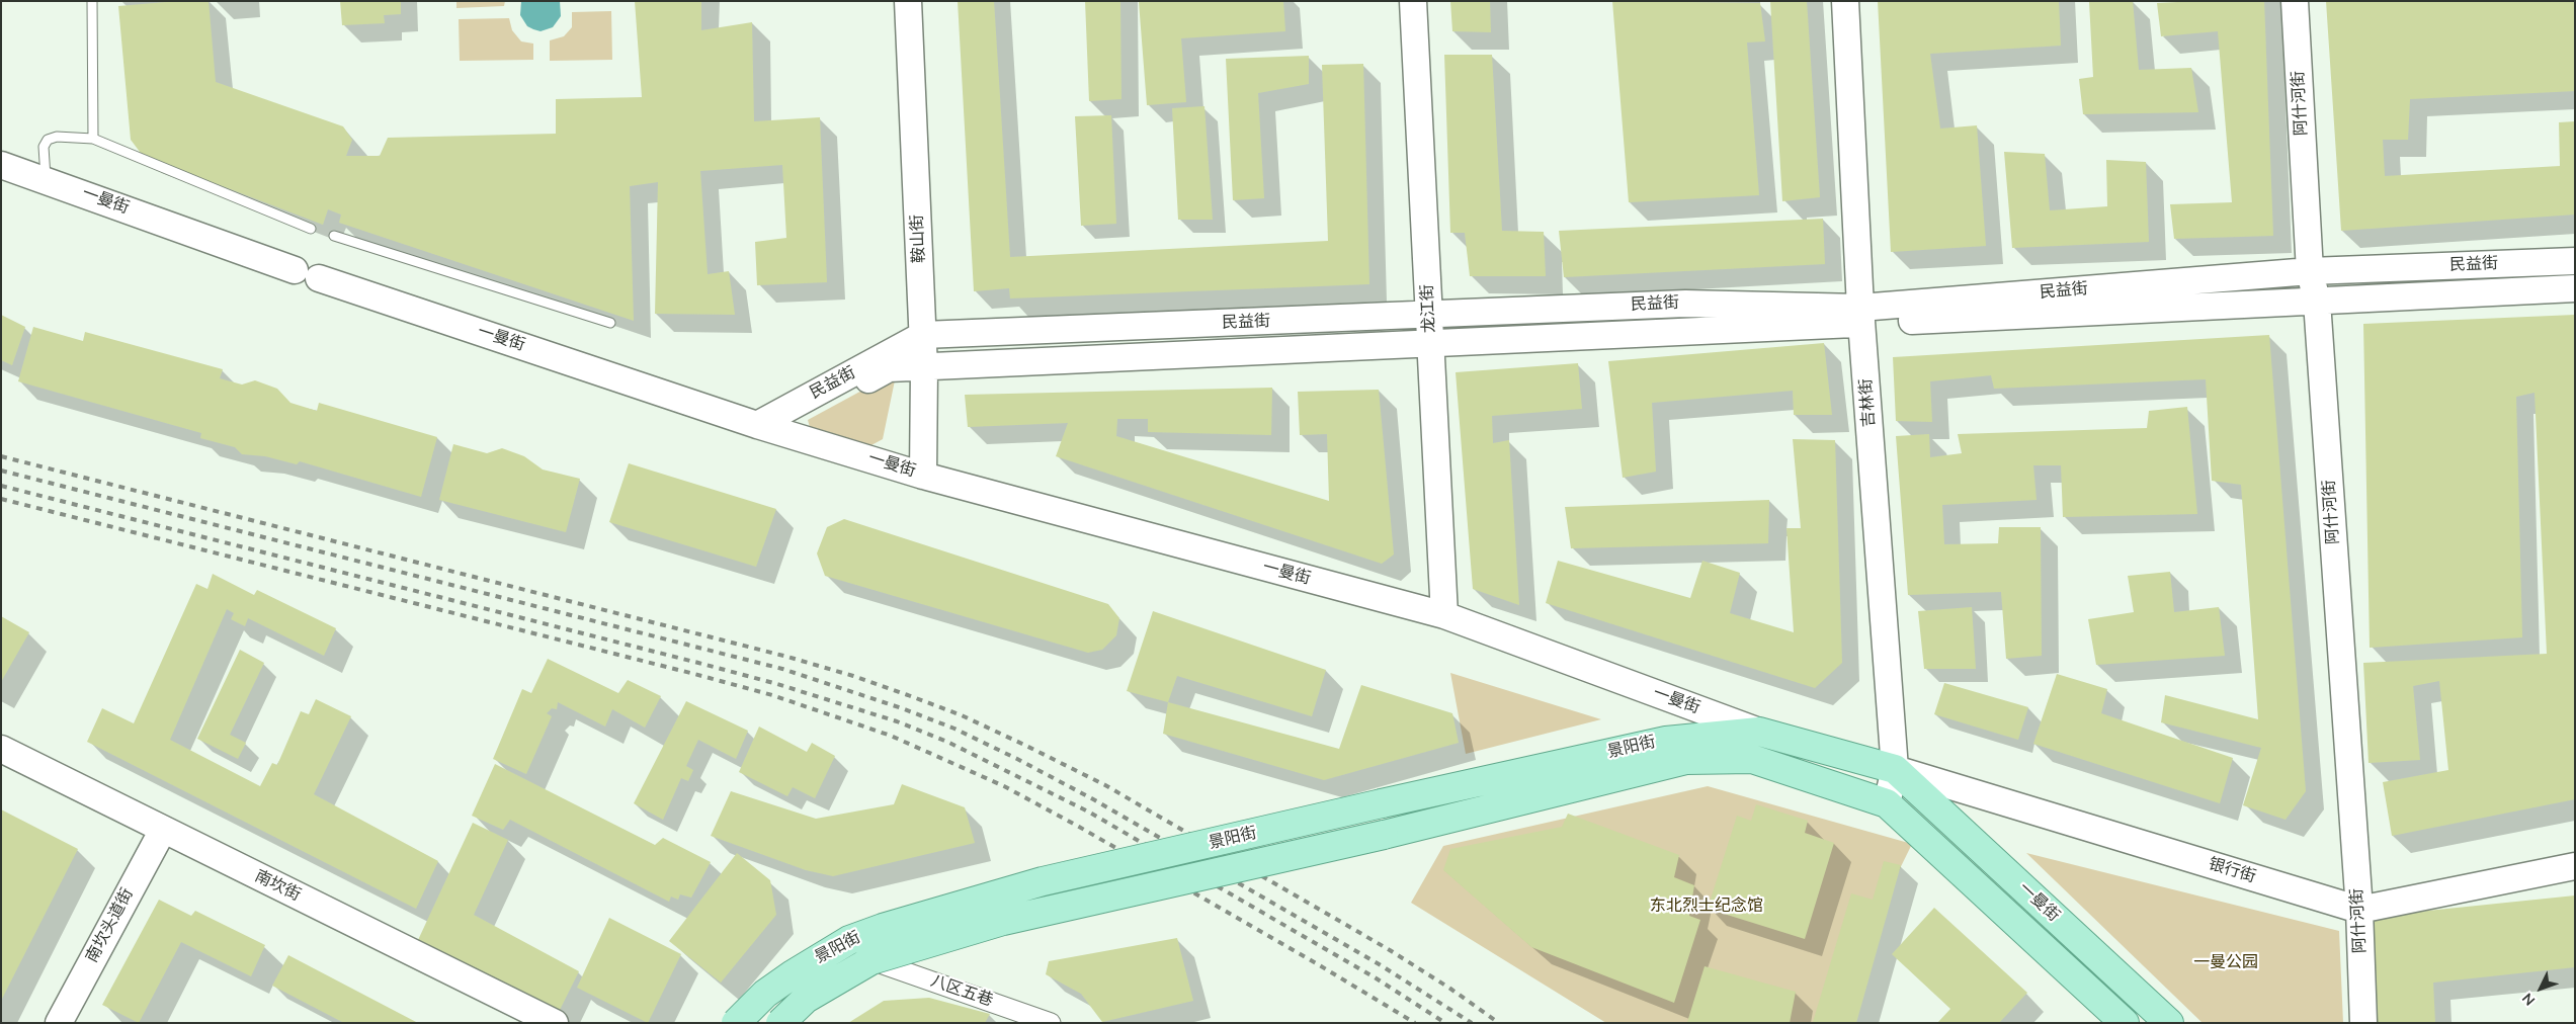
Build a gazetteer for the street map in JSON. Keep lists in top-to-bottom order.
{
  "streets": {
    "main road": [
      "阿什河街",
      "一曼街",
      "鞍山街",
      "民益街",
      "龙江街",
      "吉林街",
      "景阳街",
      "银行街",
      "南坎街",
      "南坎头道街"
    ],
    "street": ["八区五巷"]
  },
  "crossings": [
    ["阿什河街", "民益街"],
    ["阿什河街", "银行街"],
    ["一曼街", "鞍山街"],
    ["一曼街", "民益街"],
    ["一曼街", "龙江街"],
    ["一曼街", "吉林街"],
    ["一曼街", "景阳街"],
    ["一曼街", "银行街"],
    ["鞍山街", "民益街"],
    ["民益街", "龙江街"],
    ["民益街", "吉林街"],
    ["吉林街", "银行街"],
    ["景阳街", "八区五巷"],
    ["南坎街", "南坎头道街"]
  ],
  "parks": ["东北烈士纪念馆", "一曼公园"],
  "north": "bottom left"
}
